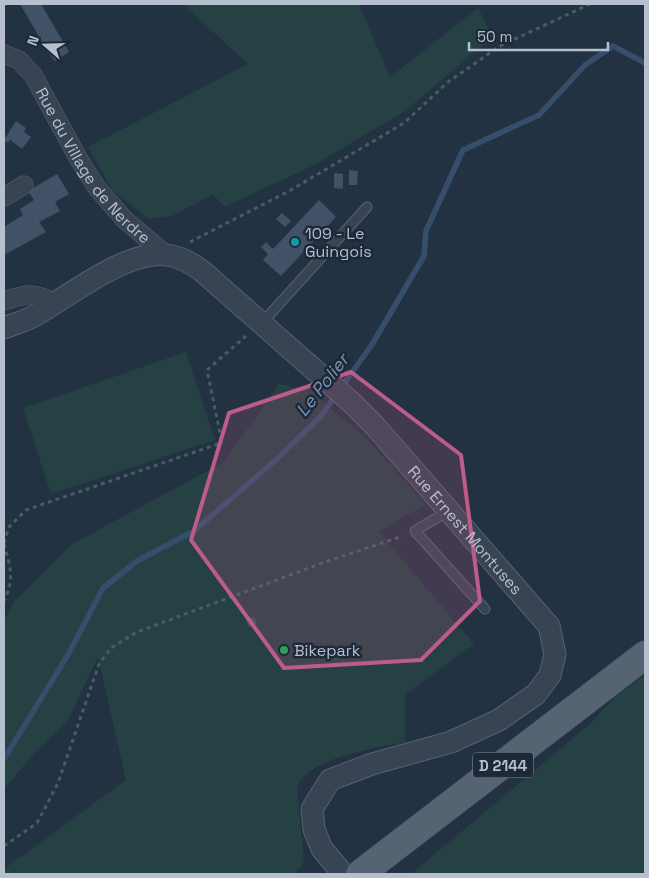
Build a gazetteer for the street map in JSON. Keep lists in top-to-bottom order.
{
  "streets": {
    "main road": ["D 2144"],
    "street": ["Rue du Village de Nerdre", "Rue Ernest Montuses"]
  },
  "crossings": [
    ["Rue du Village de Nerdre", "Rue Ernest Montuses"]
  ],
  "water": ["Le Polier"],
  "places": ["109 - Le Guingois", "Bikepark"],
  "scale_bar": "50 m",
  "north": "left"
}
